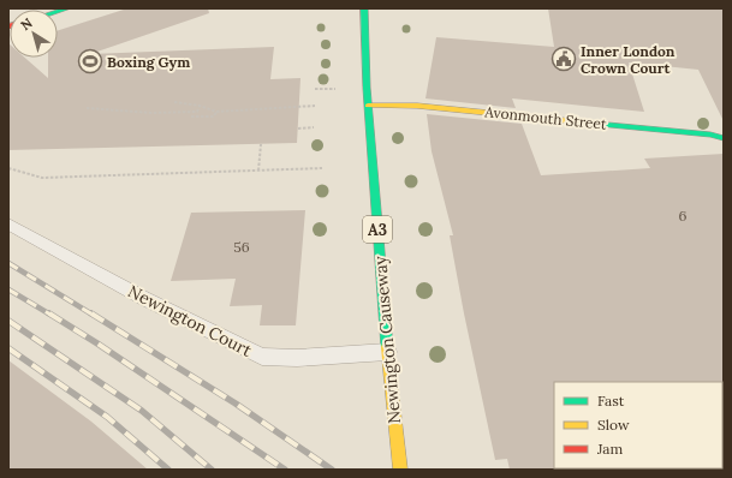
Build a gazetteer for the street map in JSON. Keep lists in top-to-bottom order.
{
  "streets": {
    "main road": ["Avonmouth Street", "A3", "Newington Causeway"],
    "lane": ["Newington Court"]
  },
  "crossings": [
    ["Avonmouth Street", "Newington Causeway"],
    ["Newington Court", "Newington Causeway"]
  ],
  "places": {
    "public building": ["Inner London Crown Court"],
    "sports": ["Boxing Gym"]
  },
  "house_numbers": ["6", "56"],
  "legend": ["Fast", "Slow", "Jam"],
  "north": "top left"
}
